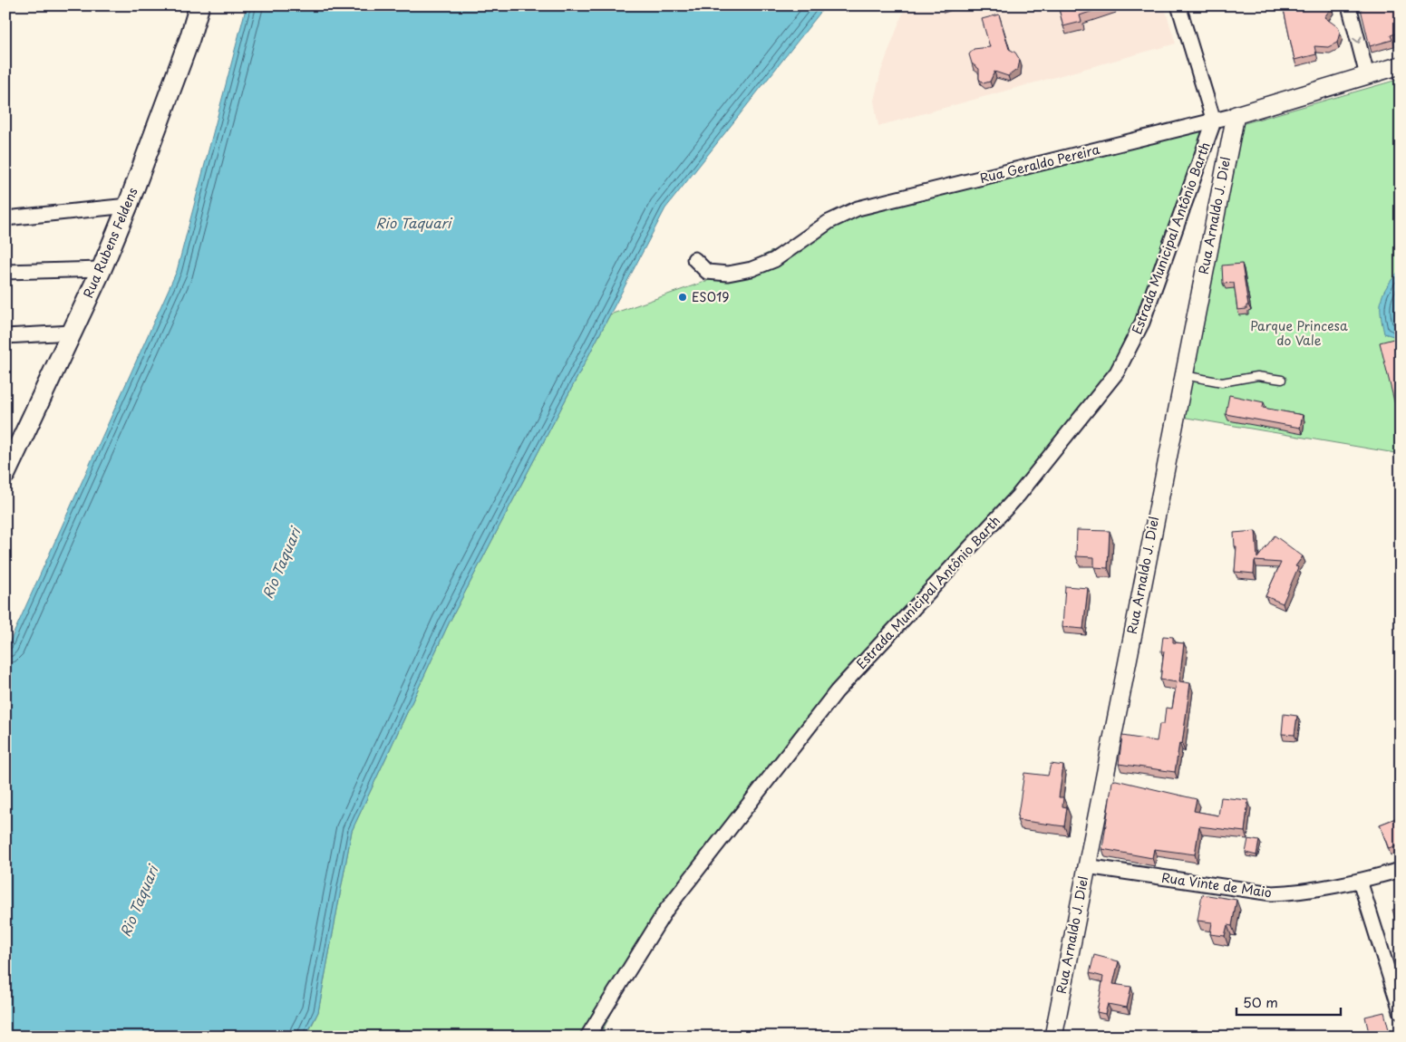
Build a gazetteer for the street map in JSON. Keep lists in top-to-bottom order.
{
  "streets": {
    "main road": ["Rua Rubens Feldens"],
    "street": [
      "Rua Geraldo Pereira",
      "Rua Arnaldo J. Diel",
      "Estrada Municipal Antônio Barth",
      "Rua Vinte de Maio"
    ]
  },
  "crossings": [
    ["Rua Geraldo Pereira", "Rua Arnaldo J. Diel"],
    ["Rua Geraldo Pereira", "Estrada Municipal Antônio Barth"],
    ["Rua Arnaldo J. Diel", "Rua Vinte de Maio"]
  ],
  "water": ["Rio Taquari"],
  "parks": ["Parque Princesa do Vale"],
  "places": ["ES019"],
  "scale_bar": "50 m"
}
